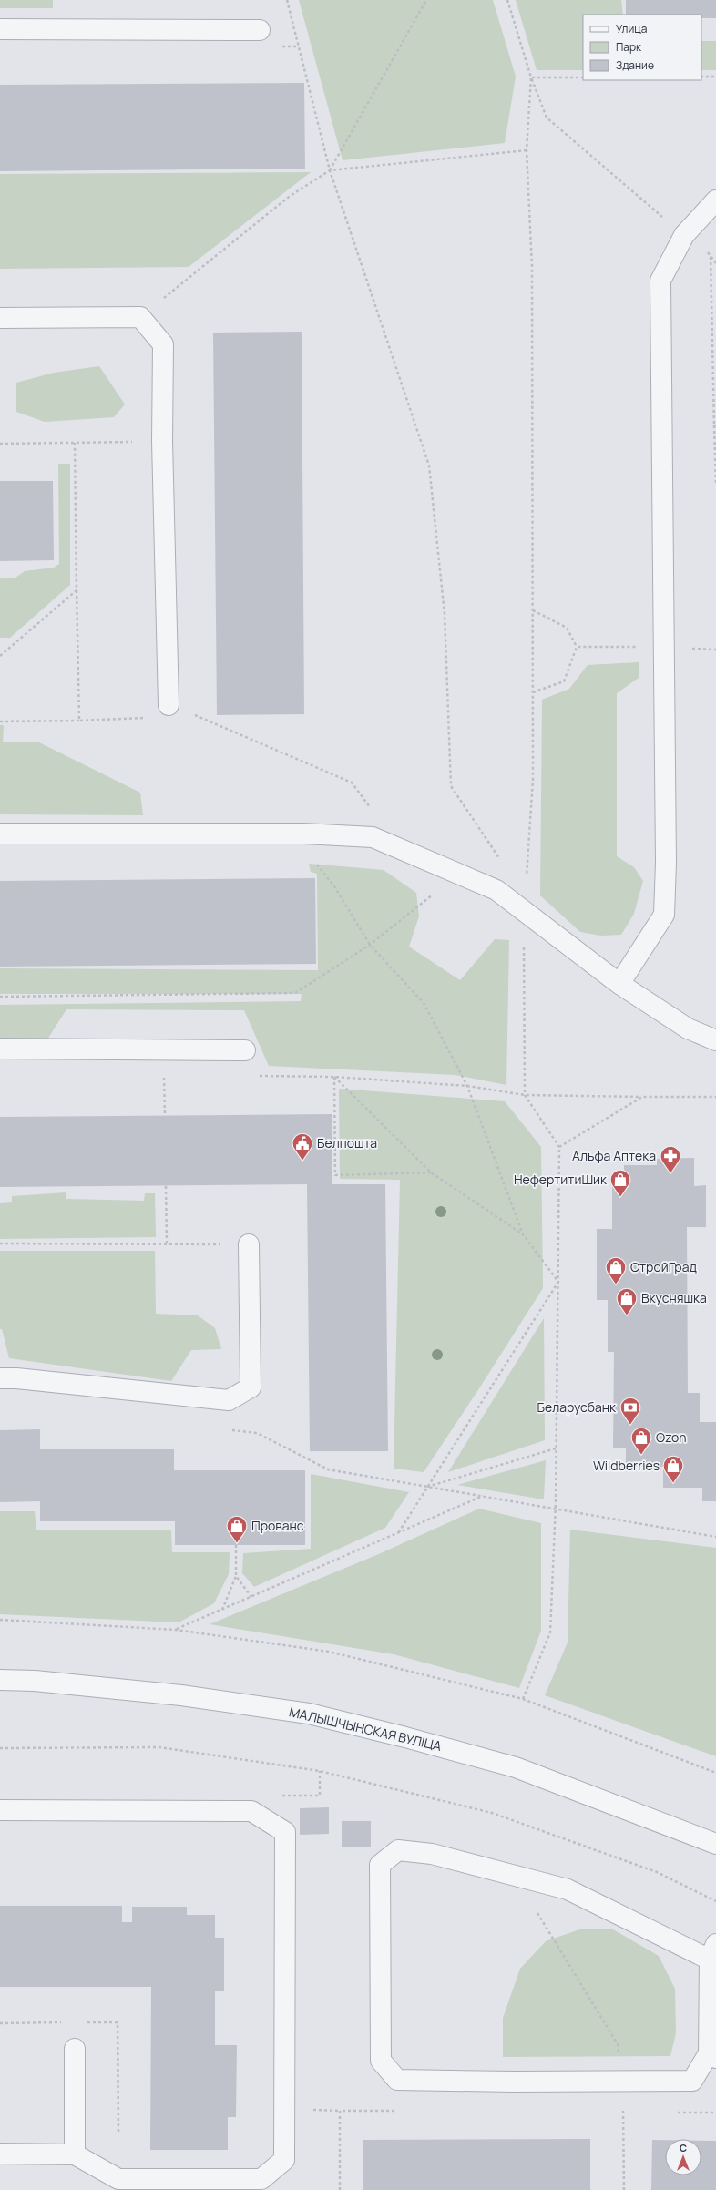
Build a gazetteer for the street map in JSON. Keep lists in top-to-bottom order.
{
  "streets": {
    "street": ["МАЛЫШЧЫНСКАЯ ВУЛІЦА"]
  },
  "places": {
    "public building": ["Белпошта"],
    "pharmacy": ["Альфа Аптека"],
    "shop": [
      "НефертитиШик",
      "СтройГрад",
      "Вкусняшка",
      "Ozon",
      "Wildberries",
      "Прованс"
    ],
    "bank": ["Беларусбанк"]
  },
  "legend": ["Улица", "Парк", "Здание"],
  "north": "top"
}
